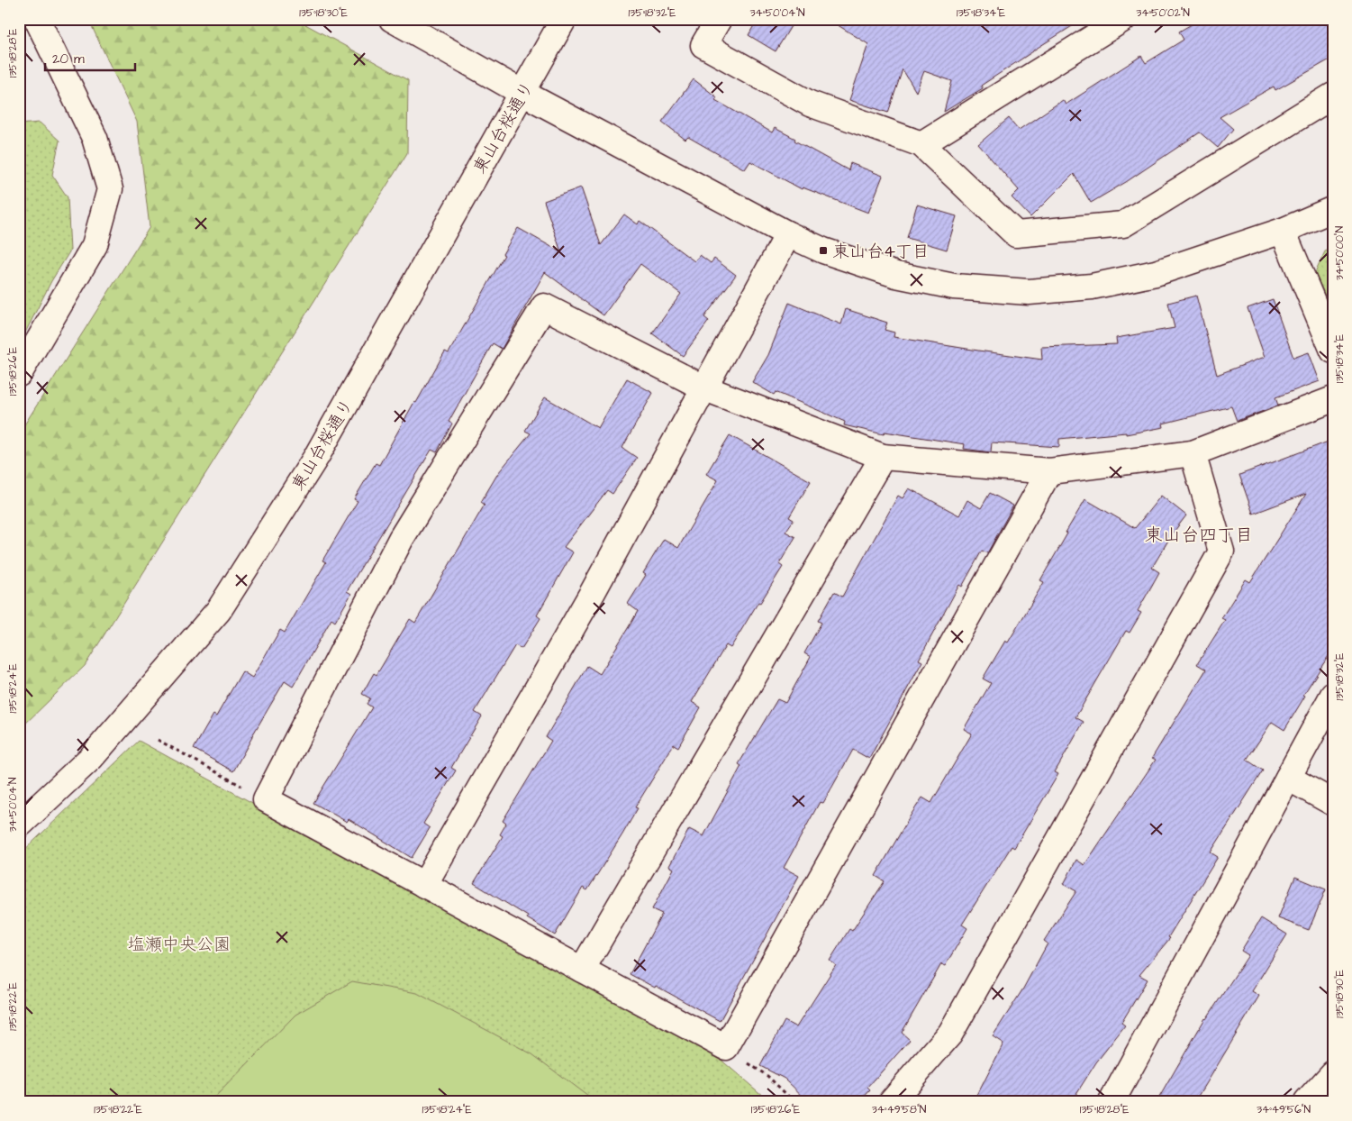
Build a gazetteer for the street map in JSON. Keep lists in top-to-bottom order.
{
  "streets": {
    "street": ["東山台桜通り"]
  },
  "districts": ["東山台四丁目"],
  "parks": ["塩瀬中央公園"],
  "places": {
    "transit": ["東山台4丁目"]
  },
  "scale_bar": "20 m",
  "coordinates": [
    "135°18'30\"E",
    "135°18'32\"E",
    "34°50'04\"N",
    "135°18'34\"E",
    "34°50'02\"N",
    "135°18'28\"E",
    "34°50'00\"N",
    "135°18'26\"E",
    "135°18'24\"E",
    "135°18'22\"E",
    "34°49'58\"N",
    "34°49'56\"N"
  ]
}
